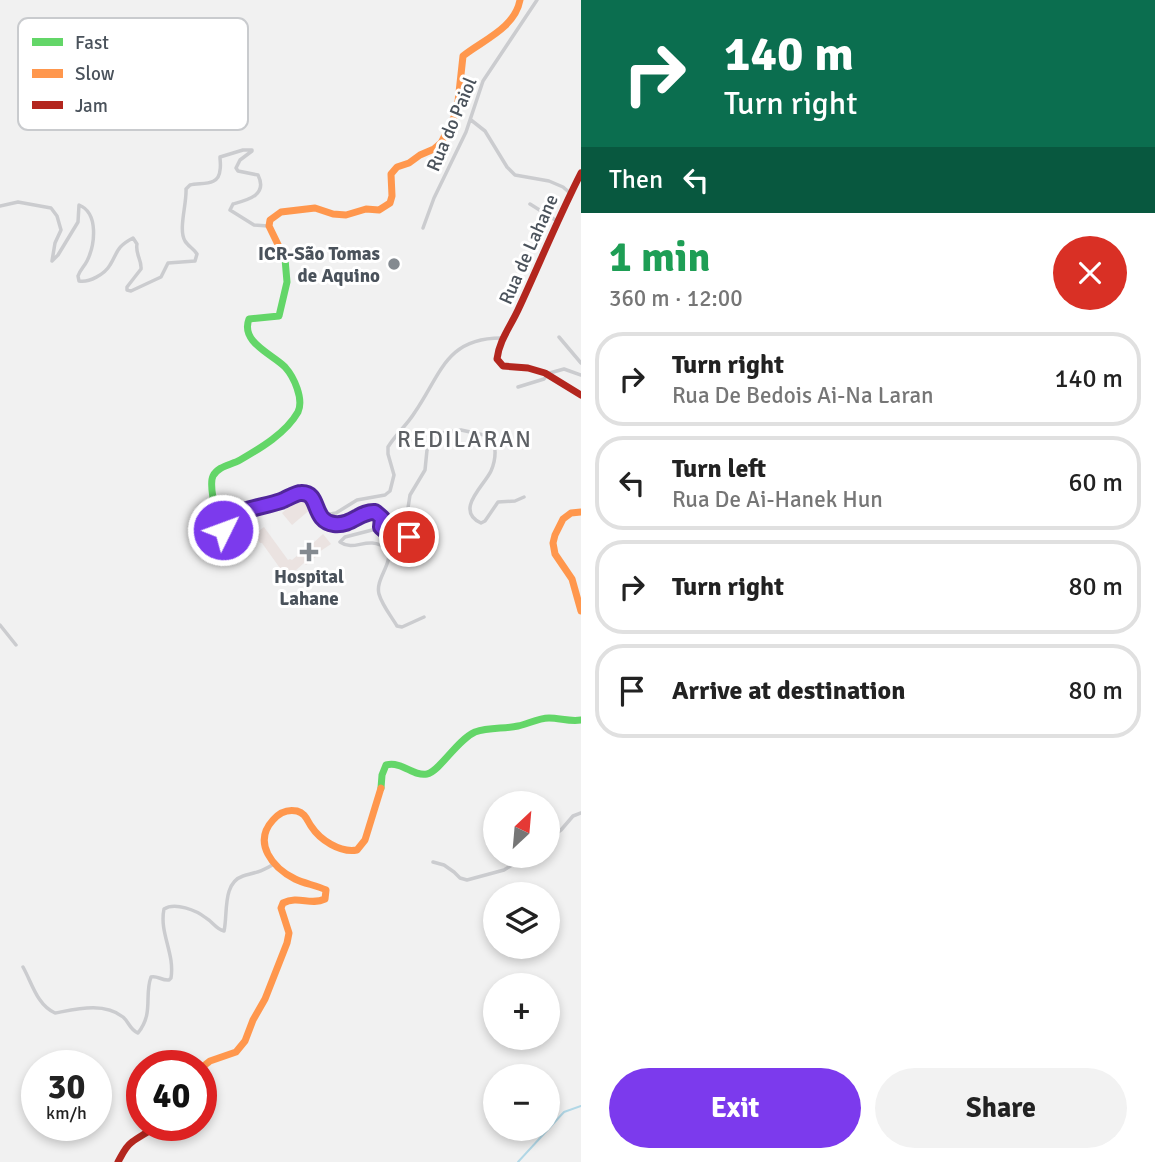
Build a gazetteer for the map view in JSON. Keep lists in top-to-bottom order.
{
  "streets": {
    "main road": ["Rua de Lahane"],
    "street": ["Rua do Paiol"]
  },
  "districts": ["REDILARAN"],
  "places": {
    "other": ["ICR-São Tomas de Aquino"],
    "health": ["Hospital Lahane"]
  },
  "legend": ["Fast", "Slow", "Jam"],
  "north": "top right",
  "page": {
    "turn": ["140 m", "Turn right"],
    "then": "Then",
    "heading": ["1 min", "360 m · 12:00"],
    "list": [
      {
        "name": "Turn right",
        "note": "Rua De Bedois Ai-Na Laran",
        "value": "140 m"
      },
      {
        "name": "Turn left",
        "note": "Rua De Ai-Hanek Hun",
        "value": "60 m"
      },
      {
        "name": "Turn right",
        "value": "80 m"
      },
      {
        "name": "Arrive at destination",
        "value": "80 m"
      }
    ],
    "map_buttons": ["+", "−"],
    "speed": "30 km/h",
    "limit": "40",
    "buttons": ["Exit", "Share"]
  }
}
